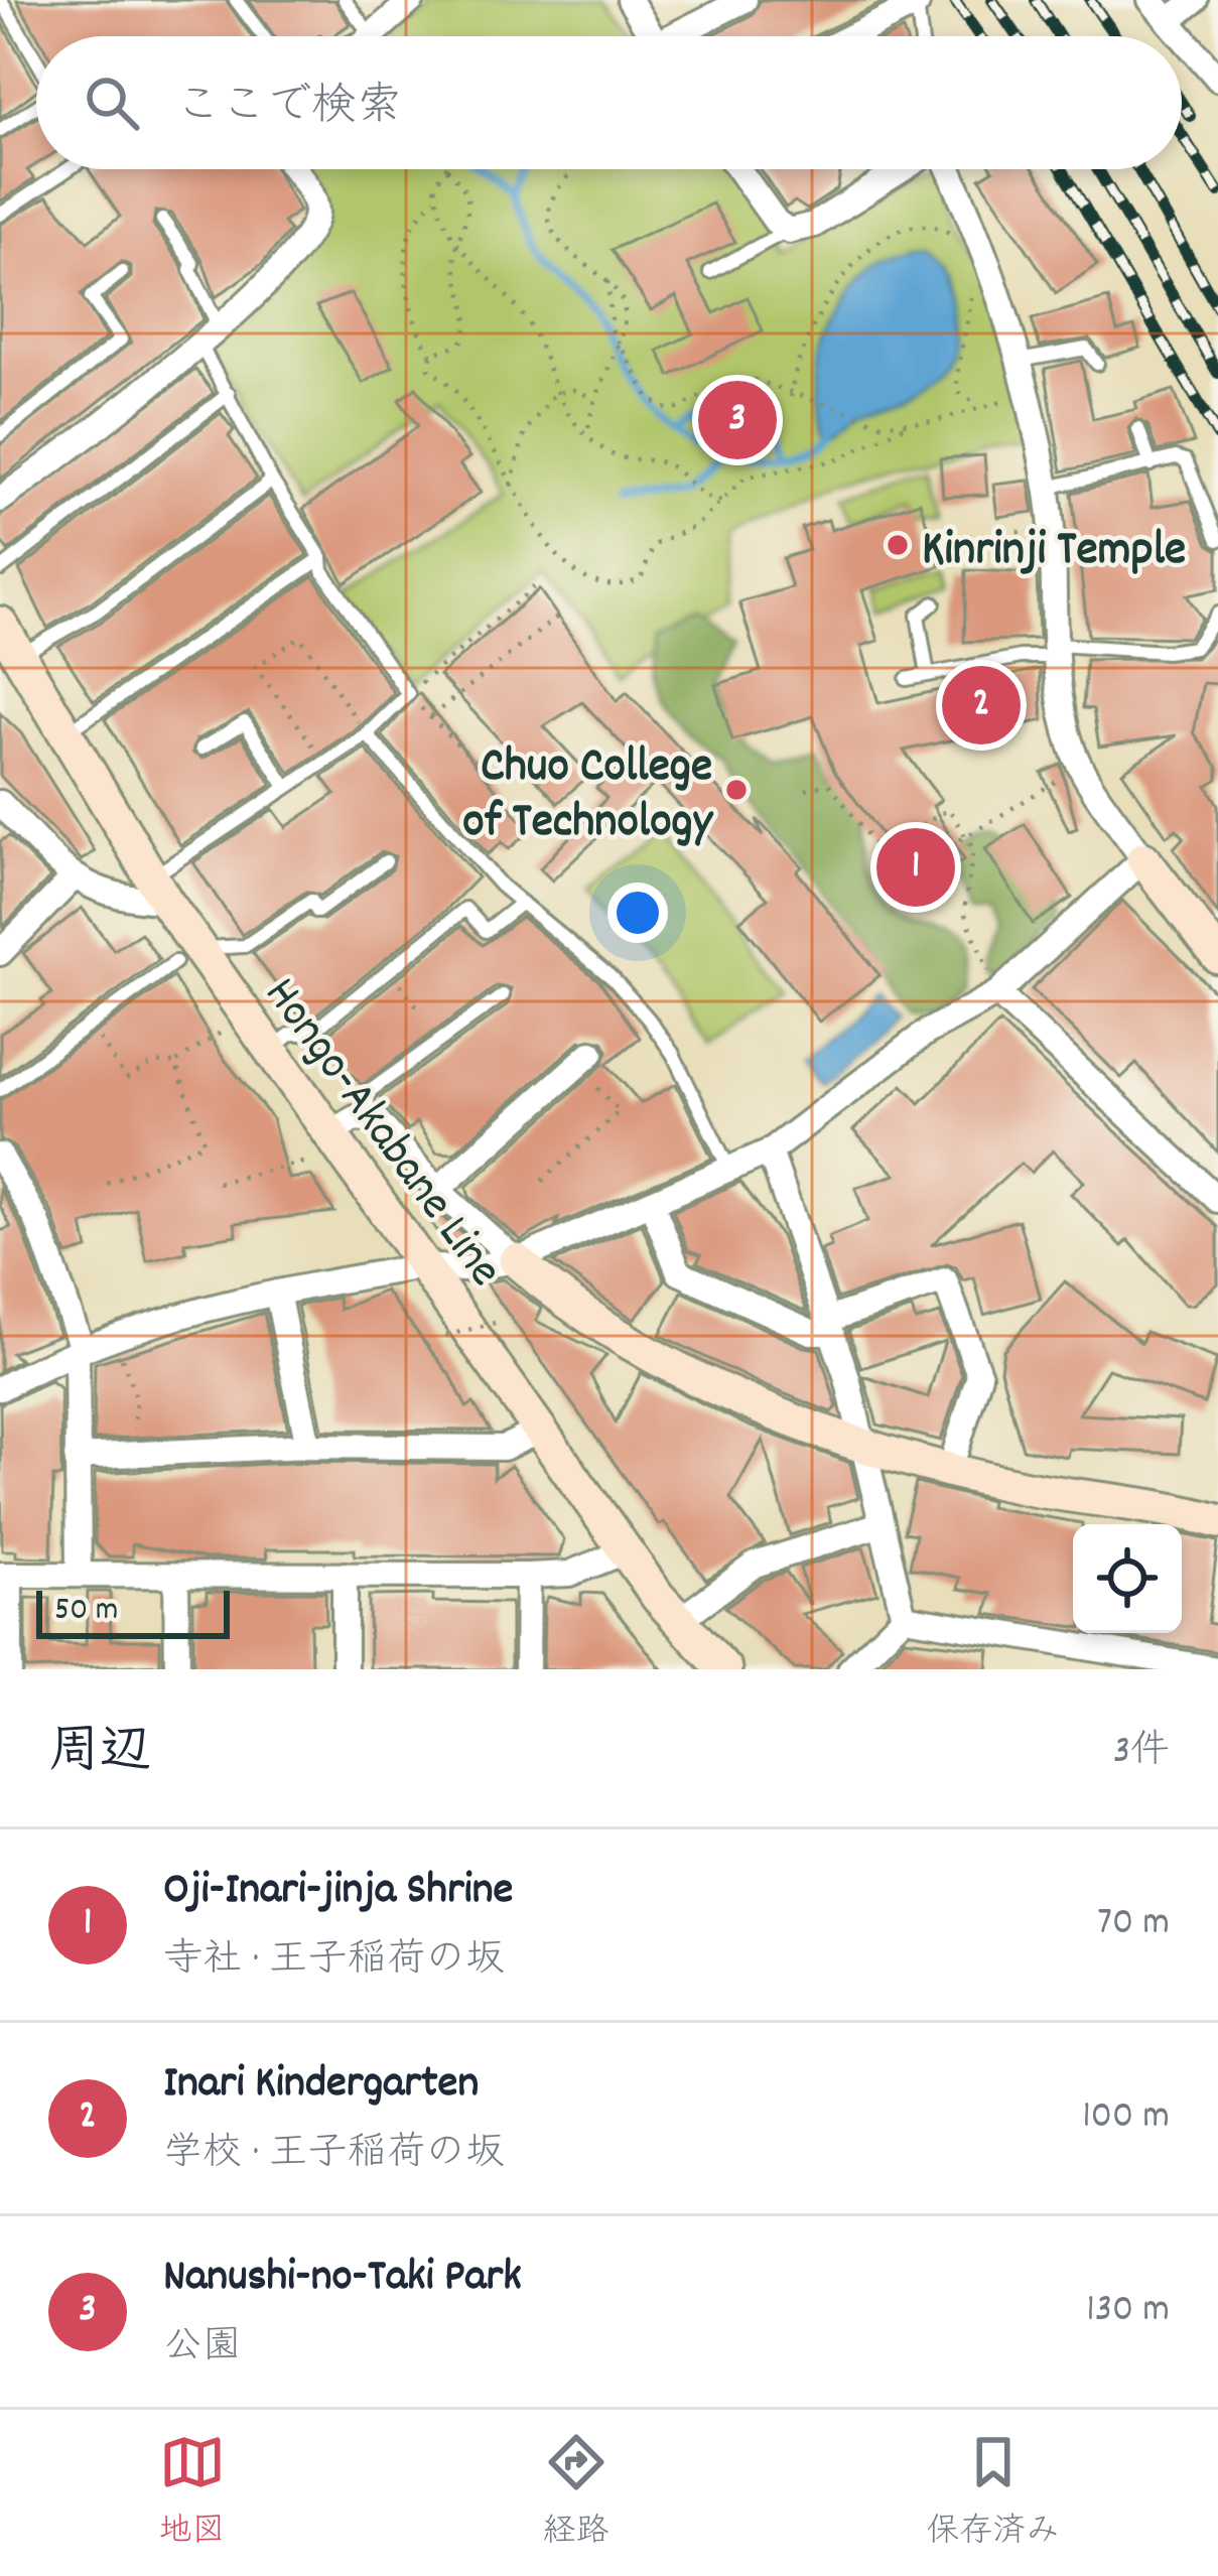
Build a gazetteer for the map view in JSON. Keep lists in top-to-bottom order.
{
  "streets": {
    "main road": ["Hongo-Akabane Line"]
  },
  "places": ["Kinrinji Temple", "Chuo College of Technology"],
  "scale_bar": "50 m",
  "page": {
    "search": "ここで検索",
    "pins": ["3", "2", "1"],
    "scale": "50 m",
    "heading": ["周辺", "3件"],
    "list": [
      {
        "mark": "1",
        "name": "Oji-Inari-jinja Shrine",
        "note": "寺社 · 王子稲荷の坂",
        "value": "70 m"
      },
      {
        "mark": "2",
        "name": "Inari Kindergarten",
        "note": "学校 · 王子稲荷の坂",
        "value": "100 m"
      },
      {
        "mark": "3",
        "name": "Nanushi-no-Taki Park",
        "note": "公園",
        "value": "130 m"
      }
    ],
    "nav": ["地図", "経路", "保存済み"]
  }
}
